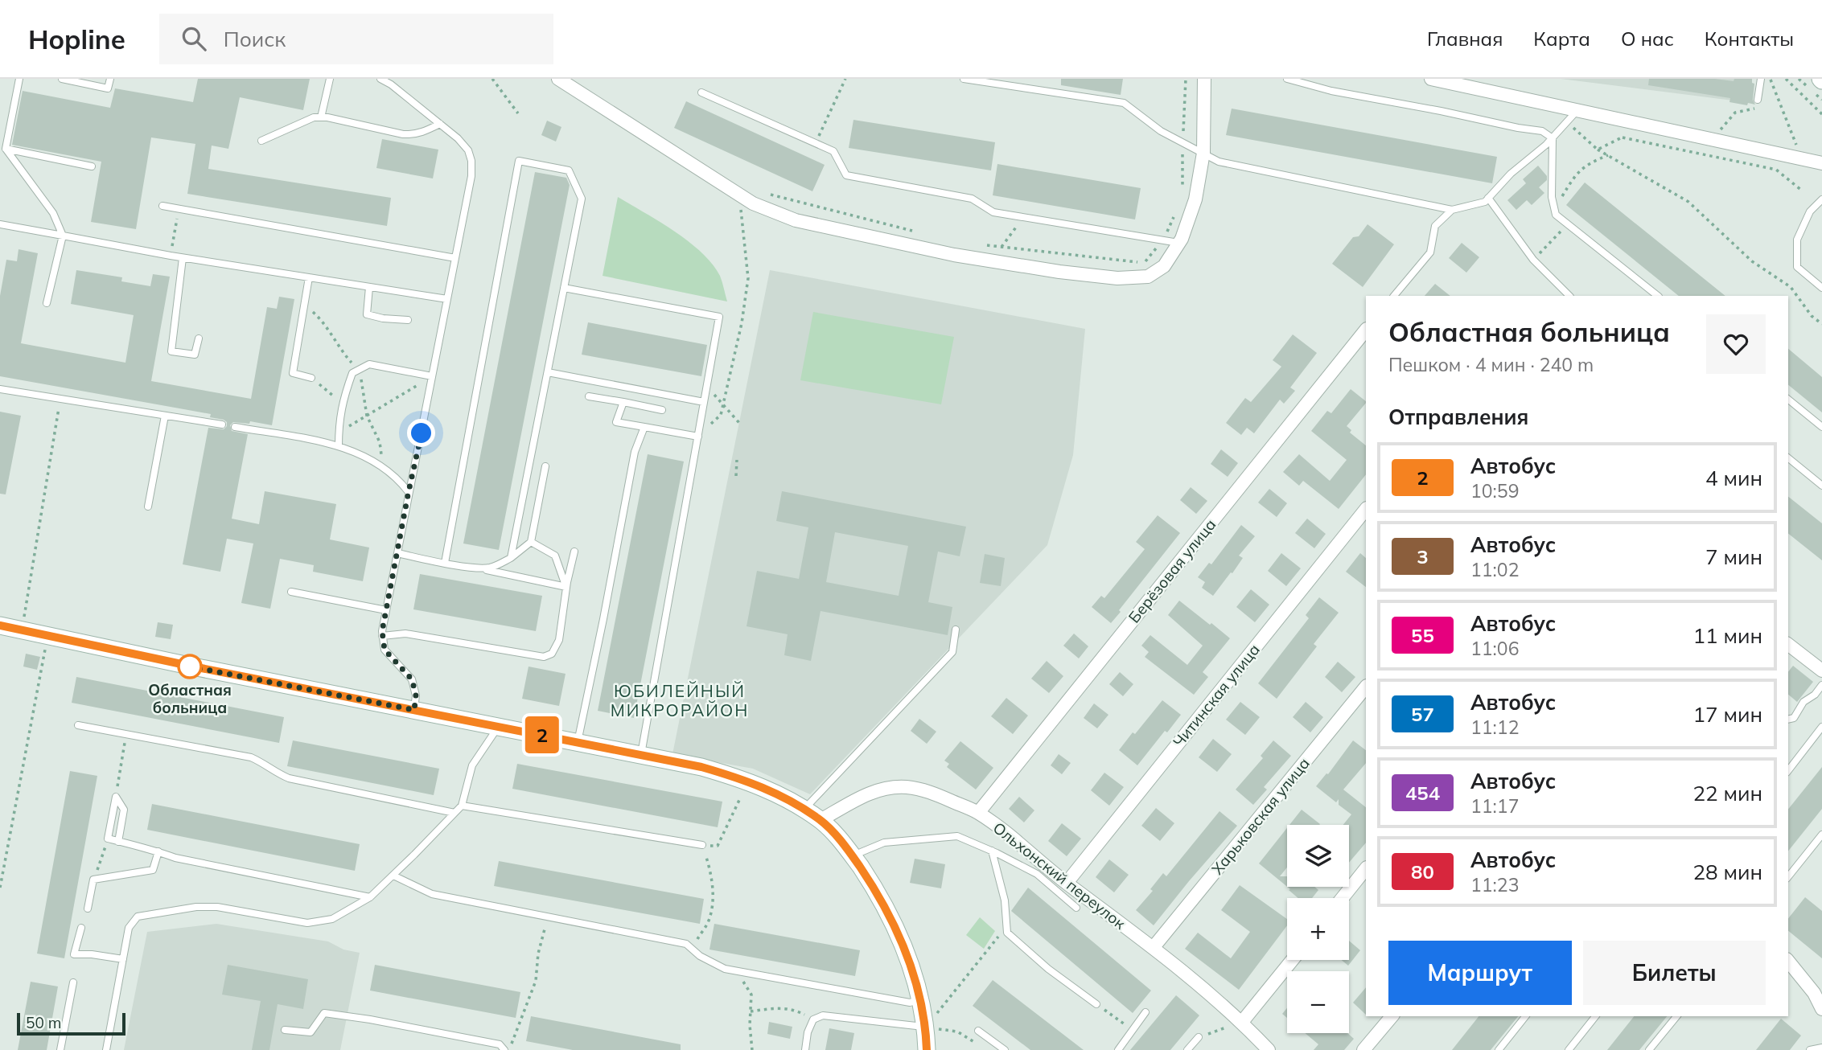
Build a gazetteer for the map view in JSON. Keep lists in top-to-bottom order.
{
  "streets": {
    "street": [
      "Берёзовая улица",
      "Читинская улица",
      "Харьковская улица",
      "Ольхонский переулок"
    ]
  },
  "crossings": [
    ["Берёзовая улица", "Ольхонский переулок"],
    ["Читинская улица", "Ольхонский переулок"],
    ["Харьковская улица", "Ольхонский переулок"]
  ],
  "districts": ["ЮБИЛЕЙНЫЙ МИКРОРАЙОН"],
  "places": ["Областная больница"],
  "lines": ["bus line 2"],
  "scale_bar": "50 m",
  "page": {
    "header": "Hopline",
    "search": "Поиск",
    "nav": [
      "Главная",
      "Карта",
      "О нас",
      "Контакты"
    ],
    "on_map": "2",
    "heading": [
      ["Областная больница", "Пешком · 4 мин · 240 m"],
      "Отправления"
    ],
    "list": [
      {
        "mark": "2",
        "name": "Автобус",
        "note": "10:59",
        "value": "4 мин"
      },
      {
        "mark": "3",
        "name": "Автобус",
        "note": "11:02",
        "value": "7 мин"
      },
      {
        "mark": "55",
        "name": "Автобус",
        "note": "11:06",
        "value": "11 мин"
      },
      {
        "mark": "57",
        "name": "Автобус",
        "note": "11:12",
        "value": "17 мин"
      },
      {
        "mark": "454",
        "name": "Автобус",
        "note": "11:17",
        "value": "22 мин"
      },
      {
        "mark": "80",
        "name": "Автобус",
        "note": "11:23",
        "value": "28 мин"
      }
    ],
    "map_buttons": ["+", "−"],
    "buttons": ["Маршрут", "Билеты"],
    "scale": "50 m"
  }
}
